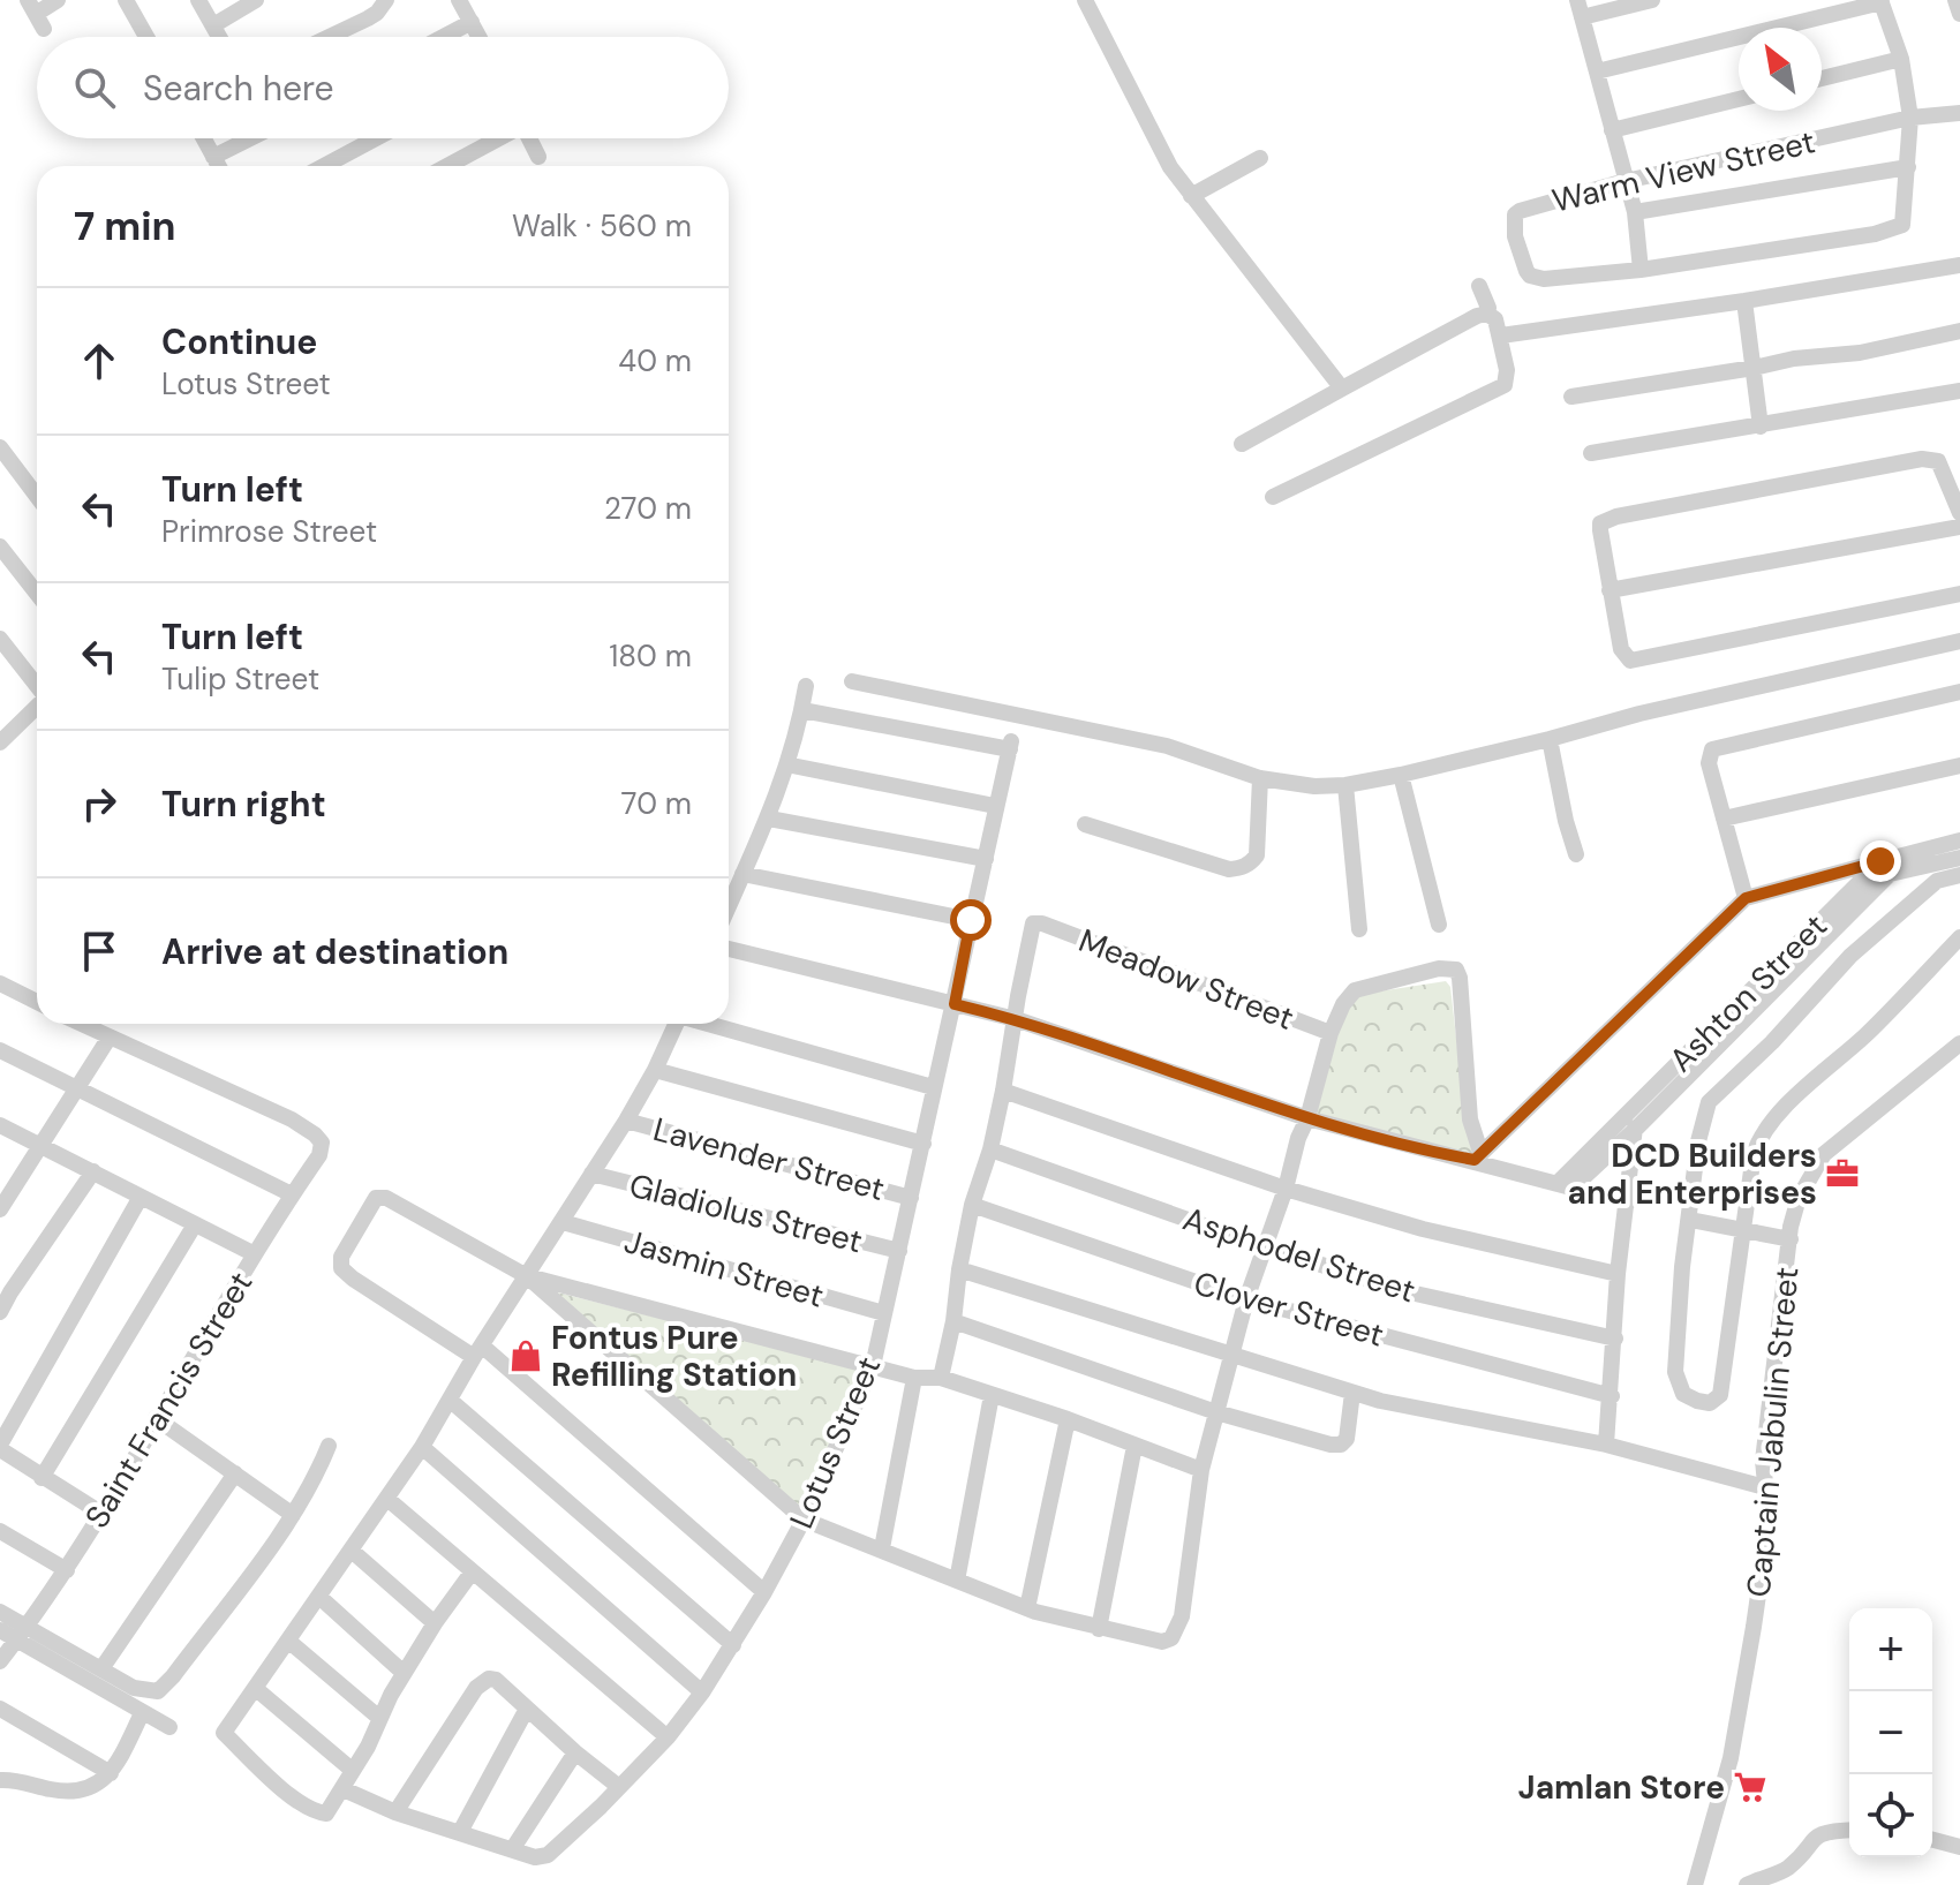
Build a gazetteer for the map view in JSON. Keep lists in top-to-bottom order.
{
  "streets": {
    "street": [
      "Warm View Street",
      "Meadow Street",
      "Ashton Street",
      "Lavender Street",
      "Gladiolus Street",
      "Asphodel Street",
      "Jasmin Street",
      "Clover Street",
      "Saint Francis Street",
      "Captain Jabulin Street",
      "Lotus Street"
    ]
  },
  "crossings": [
    ["Lavender Street", "Lotus Street"],
    ["Gladiolus Street", "Lotus Street"],
    ["Jasmin Street", "Lotus Street"]
  ],
  "places": {
    "office": ["DCD Builders and Enterprises"],
    "shop": ["Fontus Pure Refilling Station"],
    "supermarket": ["Jamlan Store"]
  },
  "north": "top left",
  "page": {
    "search": "Search here",
    "heading": ["7 min", "Walk · 560 m"],
    "list": [
      ["Continue", "Lotus Street", "40 m"],
      ["Turn left", "Primrose Street", "270 m"],
      ["Turn left", "Tulip Street", "180 m"],
      ["Turn right", "70 m"],
      "Arrive at destination"
    ],
    "map_buttons": ["+", "−"]
  }
}
